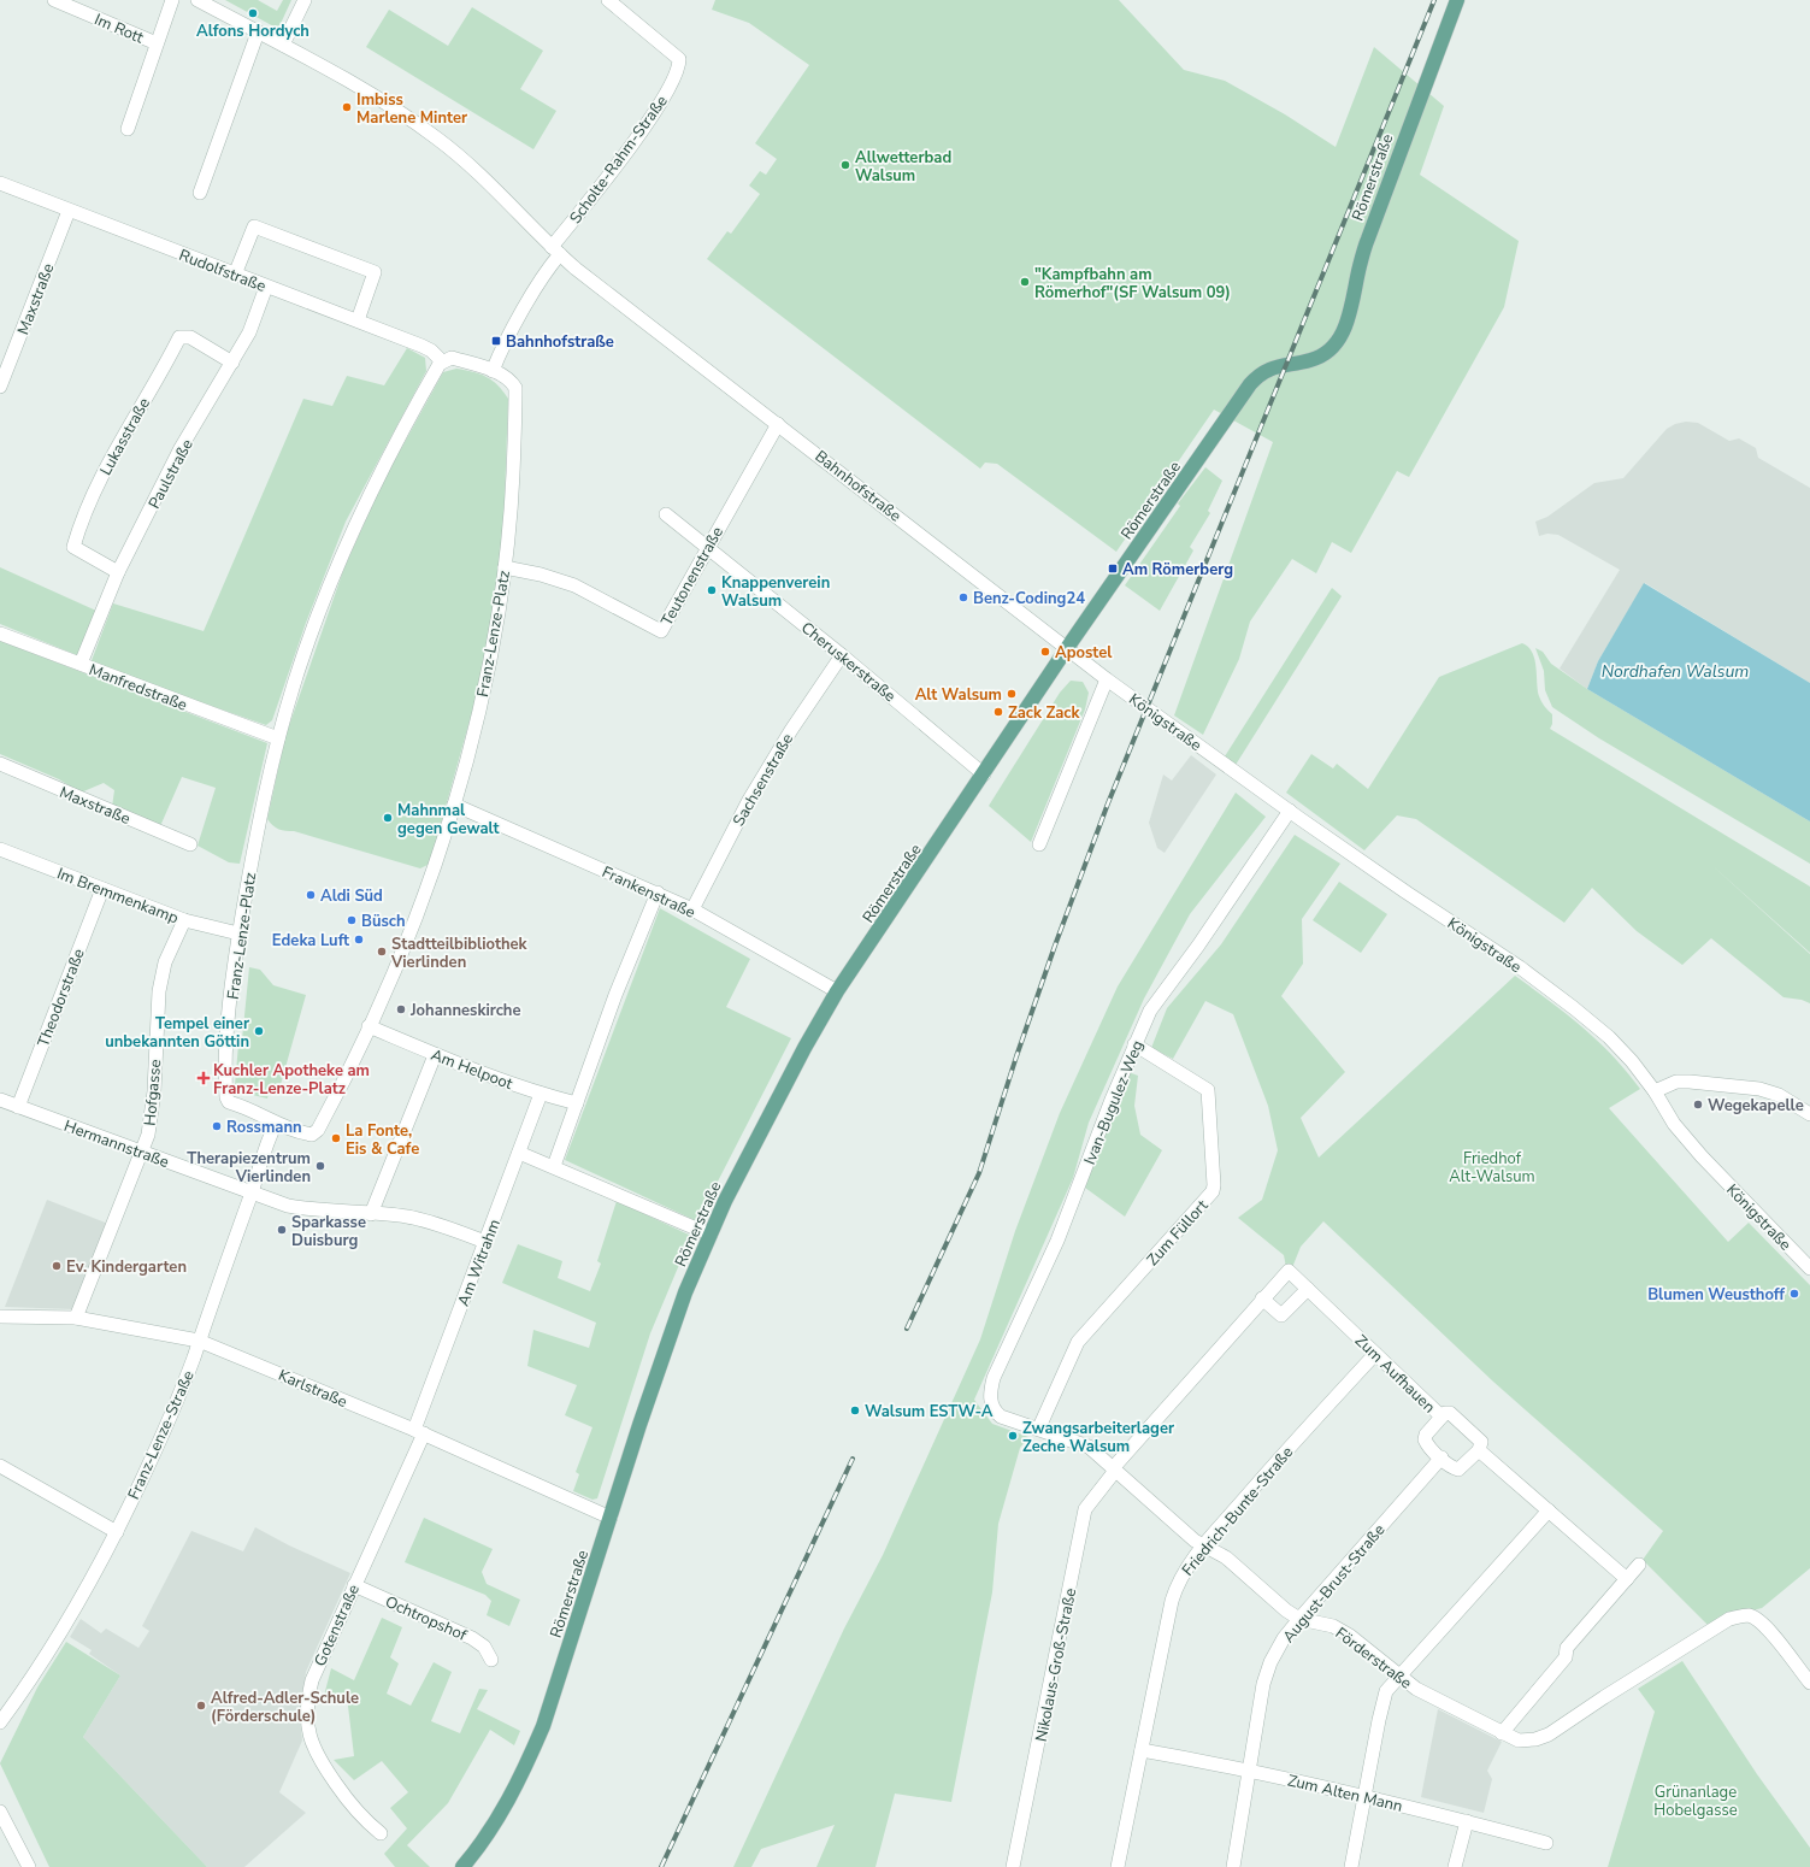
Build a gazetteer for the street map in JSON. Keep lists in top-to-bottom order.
{
  "streets": {
    "main road": ["Römerstraße"],
    "street": [
      "Im Rott",
      "Scholte-Rahm-Straße",
      "Rudolfstraße",
      "Maxstraße",
      "Lukasstraße",
      "Paulstraße",
      "Bahnhofstraße",
      "Teutonenstraße",
      "Franz-Lenze-Platz",
      "Cheruskerstraße",
      "Manfredstraße",
      "Königstraße",
      "Sachsenstraße",
      "Frankenstraße",
      "Im Bremmenkamp",
      "Theodorstraße",
      "Am Helpoot",
      "Hofgasse",
      "Ivan-Bugulez-Weg",
      "Hermannstraße",
      "Zum Füllort",
      "Am Witrahm",
      "Zum Aufhauen",
      "Karlstraße",
      "Franz-Lenze-Straße",
      "Friedrich-Bunte-Straße",
      "August-Brust-Straße",
      "Ochtropshof",
      "Gotenstraße",
      "Förderstraße",
      "Nikolaus-Groß-Straße",
      "Zum Alten Mann"
    ]
  },
  "crossings": [
    ["Scholte-Rahm-Straße", "Bahnhofstraße"],
    ["Römerstraße", "Bahnhofstraße"],
    ["Römerstraße", "Cheruskerstraße"],
    ["Römerstraße", "Königstraße"],
    ["Römerstraße", "Frankenstraße"],
    ["Römerstraße", "Karlstraße"],
    ["Rudolfstraße", "Maxstraße"],
    ["Rudolfstraße", "Paulstraße"],
    ["Rudolfstraße", "Franz-Lenze-Platz"],
    ["Lukasstraße", "Paulstraße"],
    ["Paulstraße", "Manfredstraße"],
    ["Bahnhofstraße", "Teutonenstraße"],
    ["Bahnhofstraße", "Königstraße"],
    ["Teutonenstraße", "Franz-Lenze-Platz"],
    ["Teutonenstraße", "Cheruskerstraße"],
    ["Franz-Lenze-Platz", "Manfredstraße"],
    ["Franz-Lenze-Platz", "Frankenstraße"],
    ["Franz-Lenze-Platz", "Im Bremmenkamp"],
    ["Franz-Lenze-Platz", "Am Helpoot"],
    ["Franz-Lenze-Platz", "Franz-Lenze-Straße"],
    ["Cheruskerstraße", "Sachsenstraße"],
    ["Königstraße", "Ivan-Bugulez-Weg"],
    ["Sachsenstraße", "Frankenstraße"],
    ["Im Bremmenkamp", "Theodorstraße"],
    ["Im Bremmenkamp", "Hofgasse"],
    ["Theodorstraße", "Hermannstraße"],
    ["Am Helpoot", "Am Witrahm"],
    ["Hofgasse", "Hermannstraße"],
    ["Hofgasse", "Karlstraße"],
    ["Ivan-Bugulez-Weg", "Zum Füllort"],
    ["Ivan-Bugulez-Weg", "Förderstraße"],
    ["Hermannstraße", "Am Witrahm"],
    ["Hermannstraße", "Franz-Lenze-Straße"],
    ["Zum Füllort", "Förderstraße"],
    ["Am Witrahm", "Karlstraße"],
    ["Am Witrahm", "Gotenstraße"],
    ["Zum Aufhauen", "Friedrich-Bunte-Straße"],
    ["Zum Aufhauen", "Nikolaus-Groß-Straße"],
    ["Karlstraße", "Franz-Lenze-Straße"],
    ["Karlstraße", "Gotenstraße"],
    ["Friedrich-Bunte-Straße", "Förderstraße"],
    ["Friedrich-Bunte-Straße", "Zum Alten Mann"],
    ["August-Brust-Straße", "Förderstraße"],
    ["August-Brust-Straße", "Zum Alten Mann"],
    ["Ochtropshof", "Gotenstraße"],
    ["Förderstraße", "Nikolaus-Groß-Straße"]
  ],
  "water": ["Nordhafen Walsum"],
  "parks": ["Friedhof Alt-Walsum", "Grünanlage Hobelgasse"],
  "places": {
    "other": [
      "Alfons Hordych",
      "Imbiss Marlene Minter",
      "Allwetterbad Walsum",
      "\"Kampfbahn am Römerhof\"(SF Walsum 09)",
      "Knappenverein Walsum",
      "Benz-Coding24",
      "Apostel",
      "Alt Walsum",
      "Zack Zack",
      "Mahnmal gegen Gewalt",
      "Aldi Süd",
      "Büsch",
      "Edeka Luft",
      "Stadtteilbibliothek Vierlinden",
      "Johanneskirche",
      "Tempel einer unbekannten Göttin",
      "Wegekapelle",
      "Rossmann",
      "La Fonte, Eis & Cafe",
      "Therapiezentrum Vierlinden",
      "Sparkasse Duisburg",
      "Ev. Kindergarten",
      "Blumen Weusthoff",
      "Walsum ESTW-A",
      "Zwangsarbeiterlager Zeche Walsum",
      "Alfred-Adler-Schule (Förderschule)"
    ],
    "transit": ["Bahnhofstraße", "Am Römerberg"],
    "health": ["Kuchler Apotheke am Franz-Lenze-Platz"]
  }
}
